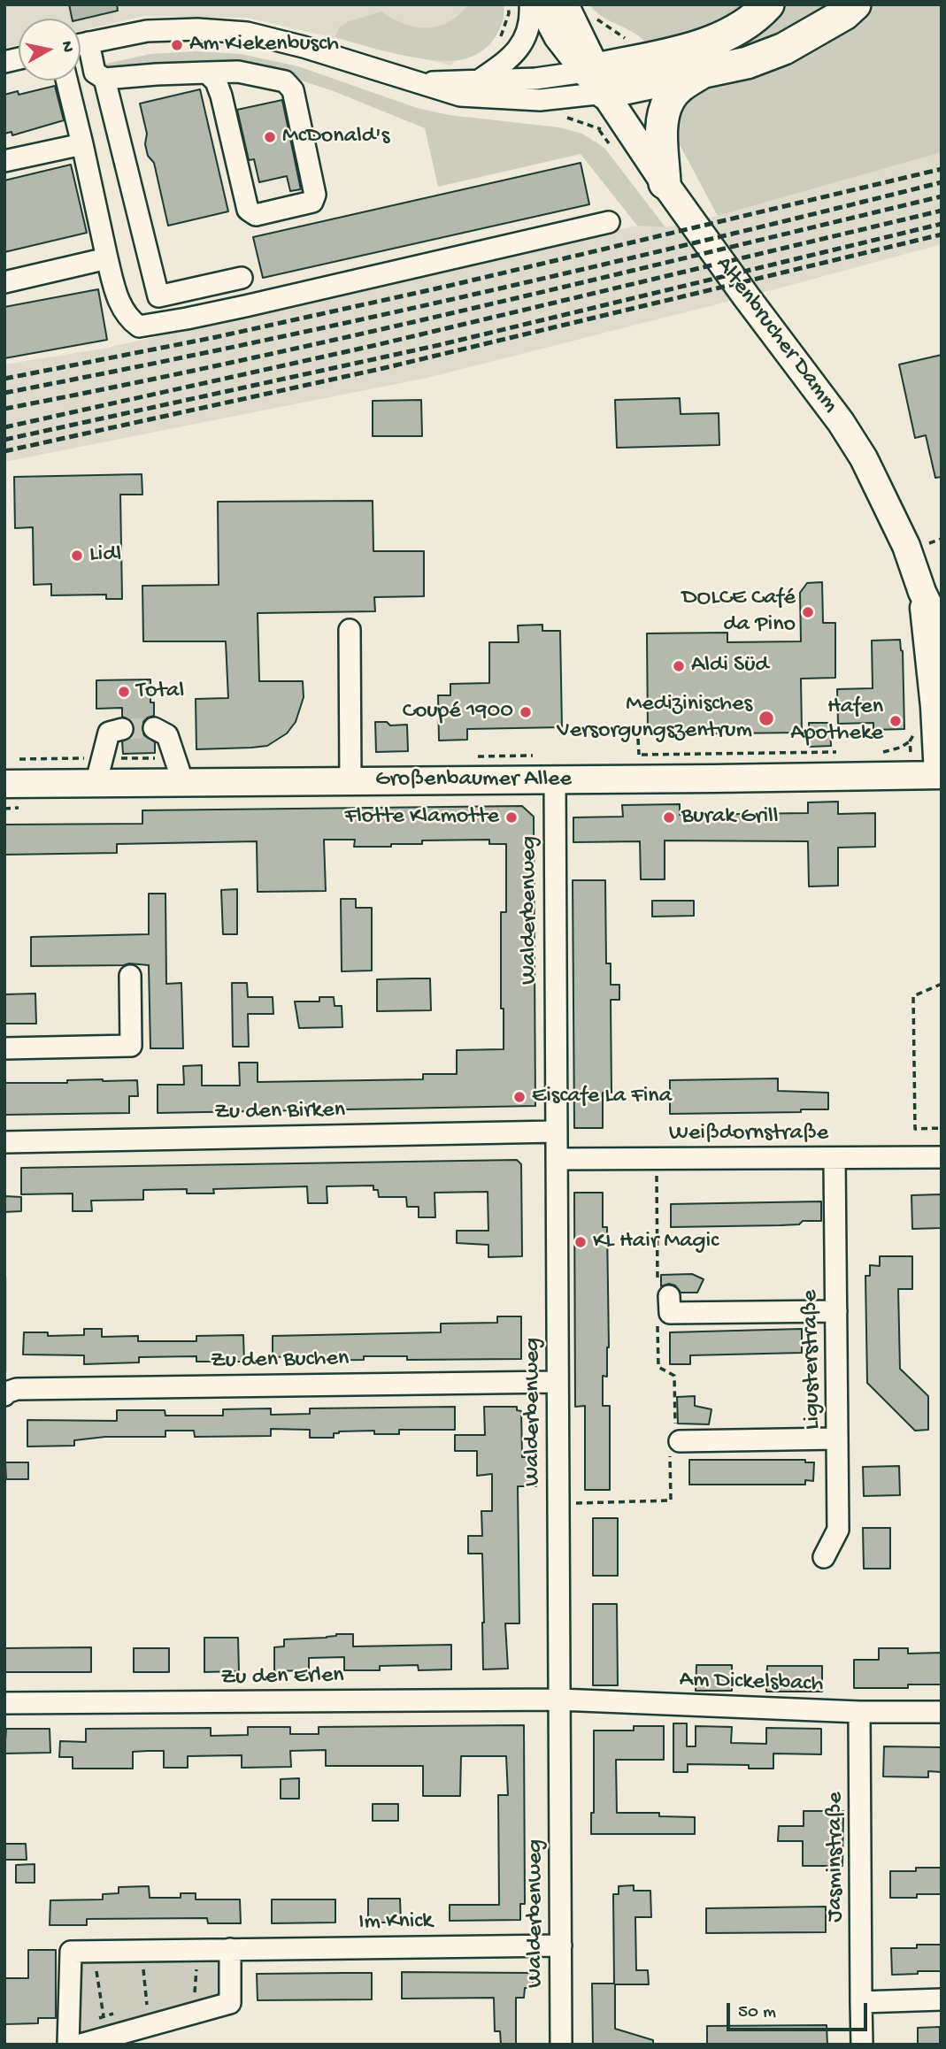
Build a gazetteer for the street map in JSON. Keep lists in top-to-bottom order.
{
  "streets": {
    "main road": ["Altenbrucher Damm", "Großenbaumer Allee"],
    "street": [
      "Walderbenweg",
      "Zu den Birken",
      "Weißdornstraße",
      "Ligusterstraße",
      "Zu den Buchen",
      "Zu den Erlen",
      "Am Dickelsbach",
      "Jasminstraße",
      "Im Knick"
    ]
  },
  "crossings": [
    ["Altenbrucher Damm", "Großenbaumer Allee"],
    ["Großenbaumer Allee", "Walderbenweg"],
    ["Walderbenweg", "Zu den Birken"],
    ["Walderbenweg", "Weißdornstraße"],
    ["Walderbenweg", "Zu den Buchen"],
    ["Walderbenweg", "Zu den Erlen"],
    ["Walderbenweg", "Am Dickelsbach"],
    ["Walderbenweg", "Im Knick"],
    ["Weißdornstraße", "Ligusterstraße"],
    ["Zu den Erlen", "Am Dickelsbach"],
    ["Am Dickelsbach", "Jasminstraße"]
  ],
  "places": [
    "Am Kiekenbusch",
    "McDonald's",
    "Lidl",
    "DOLCE Café da Pino",
    "Aldi Süd",
    "Total",
    "Coupé 1900",
    "Medizinisches Versorgungszentrum",
    "Hafen Apotheke",
    "Flotte Klamotte",
    "Burak Grill",
    "Eiscafe La Fina",
    "KL Hair Magic"
  ],
  "scale_bar": "50 m",
  "north": "right"
}
